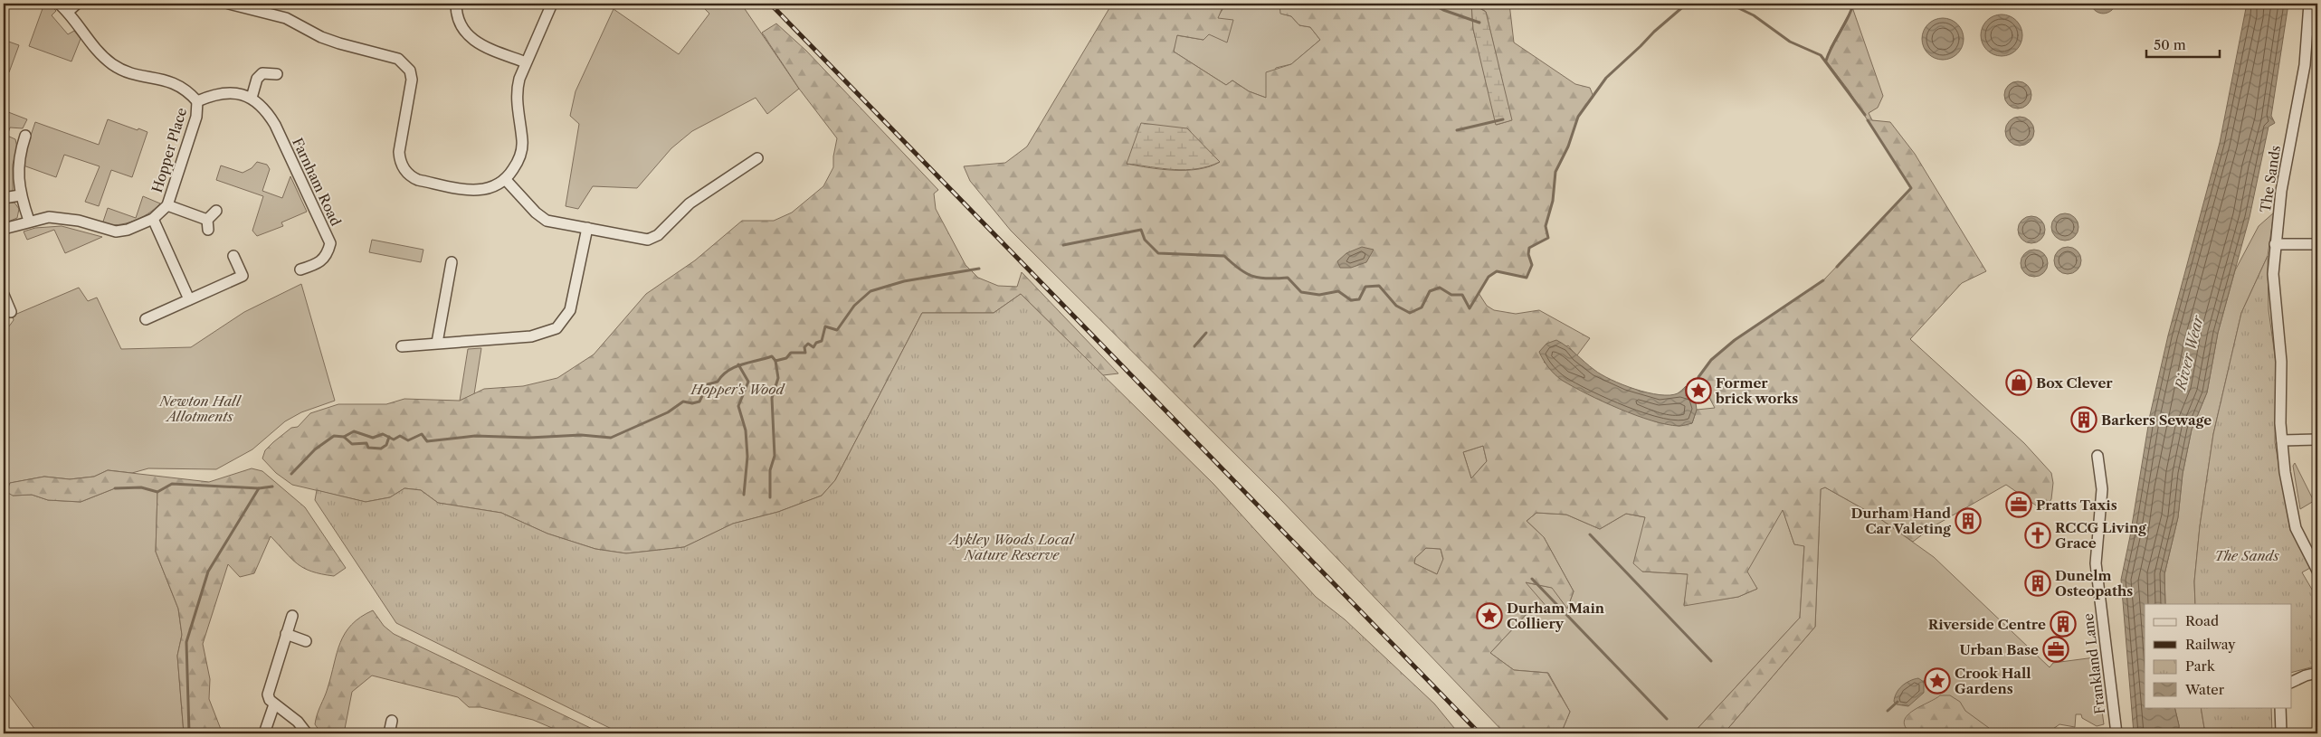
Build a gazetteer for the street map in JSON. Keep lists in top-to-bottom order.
{
  "streets": {
    "street": [
      "Hopper Place",
      "The Sands",
      "Farnham Road",
      "Frankland Lane"
    ]
  },
  "crossings": [
    ["Hopper Place", "Farnham Road"]
  ],
  "water": ["River Wear"],
  "parks": [
    "Hopper's Wood",
    "Newton Hall Allotments",
    "Aykley Woods Local Nature Reserve",
    "The Sands"
  ],
  "places": {
    "shop": ["Box Clever"],
    "place": ["Former brick works", "Durham Main Colliery", "Crook Hall Gardens"],
    "building": [
      "Barkers Sewage",
      "Durham Hand Car Valeting",
      "Dunelm Osteopaths",
      "Riverside Centre"
    ],
    "office": ["Pratts Taxis", "Urban Base"],
    "church": ["RCCG Living Grace"]
  },
  "legend": [
    "Road",
    "Railway",
    "Park",
    "Water"
  ],
  "scale_bar": "50 m"
}
